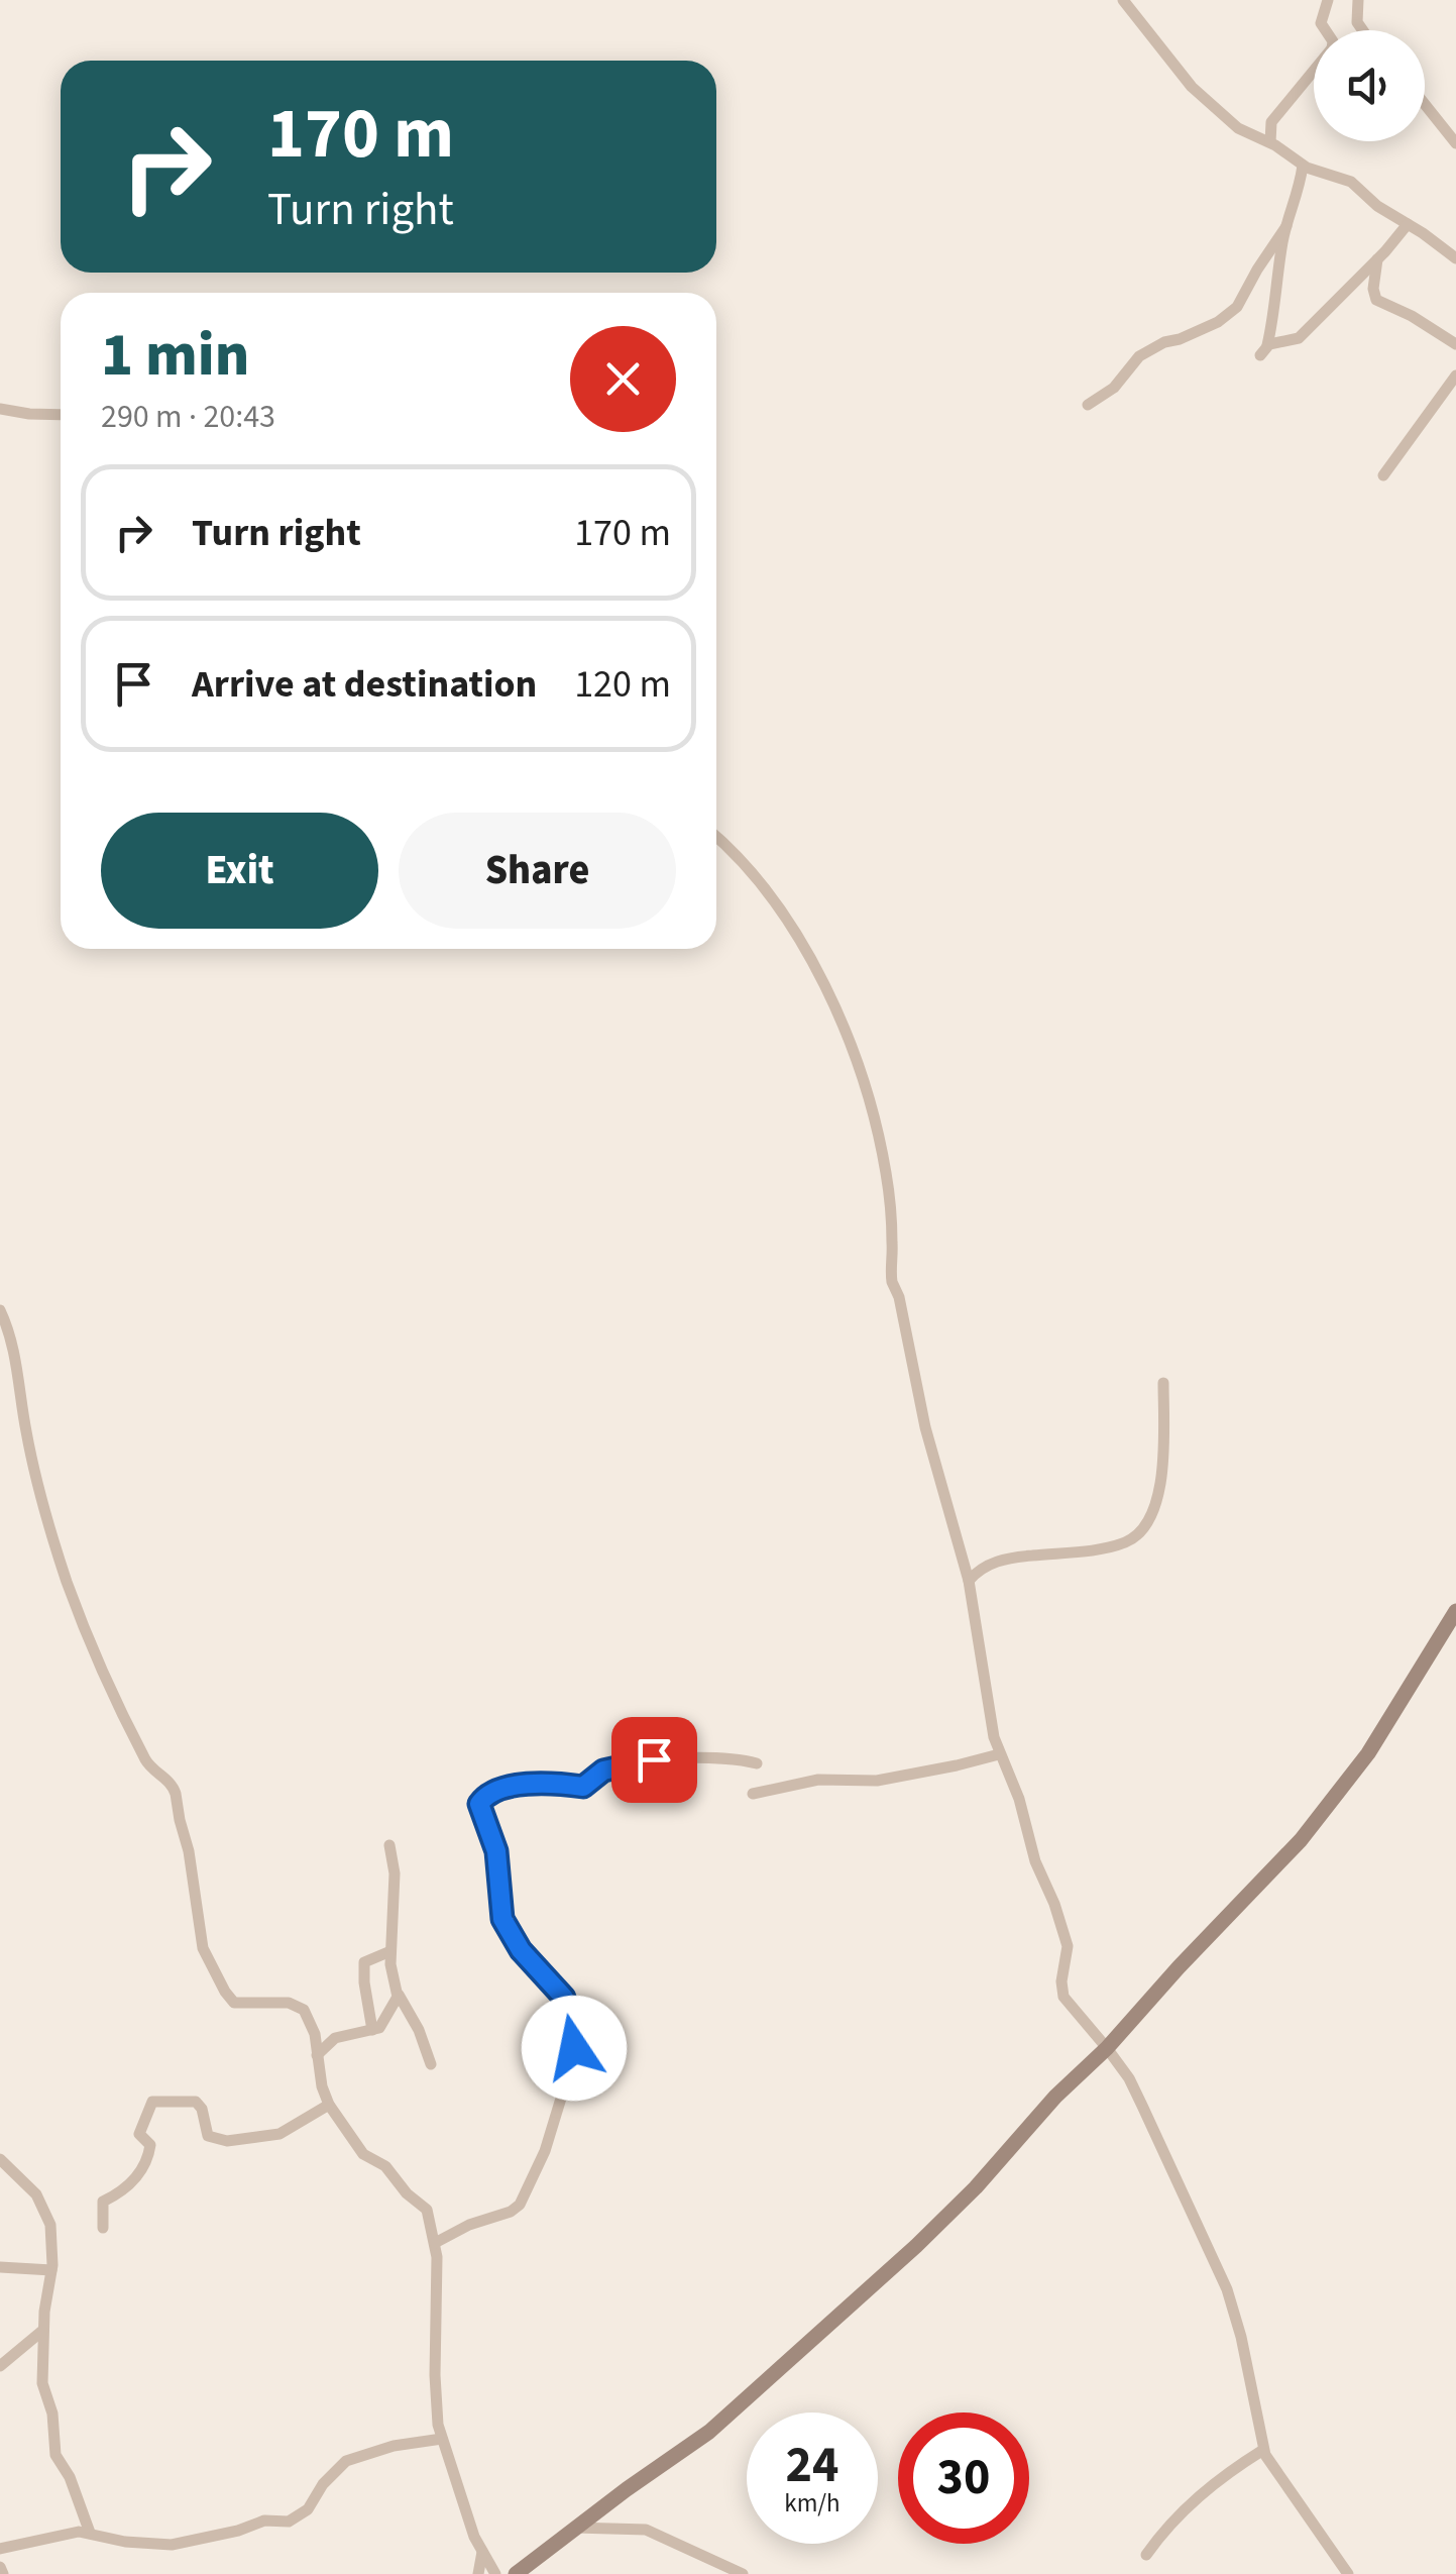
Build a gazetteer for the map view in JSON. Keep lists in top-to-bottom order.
{
  "page": {
    "turn": ["170 m", "Turn right"],
    "heading": ["1 min", "290 m · 20:43"],
    "list": [
      {
        "name": "Turn right",
        "value": "170 m"
      },
      {
        "name": "Arrive at destination",
        "value": "120 m"
      }
    ],
    "buttons": ["Exit", "Share"],
    "speed": "24 km/h",
    "limit": "30"
  }
}
